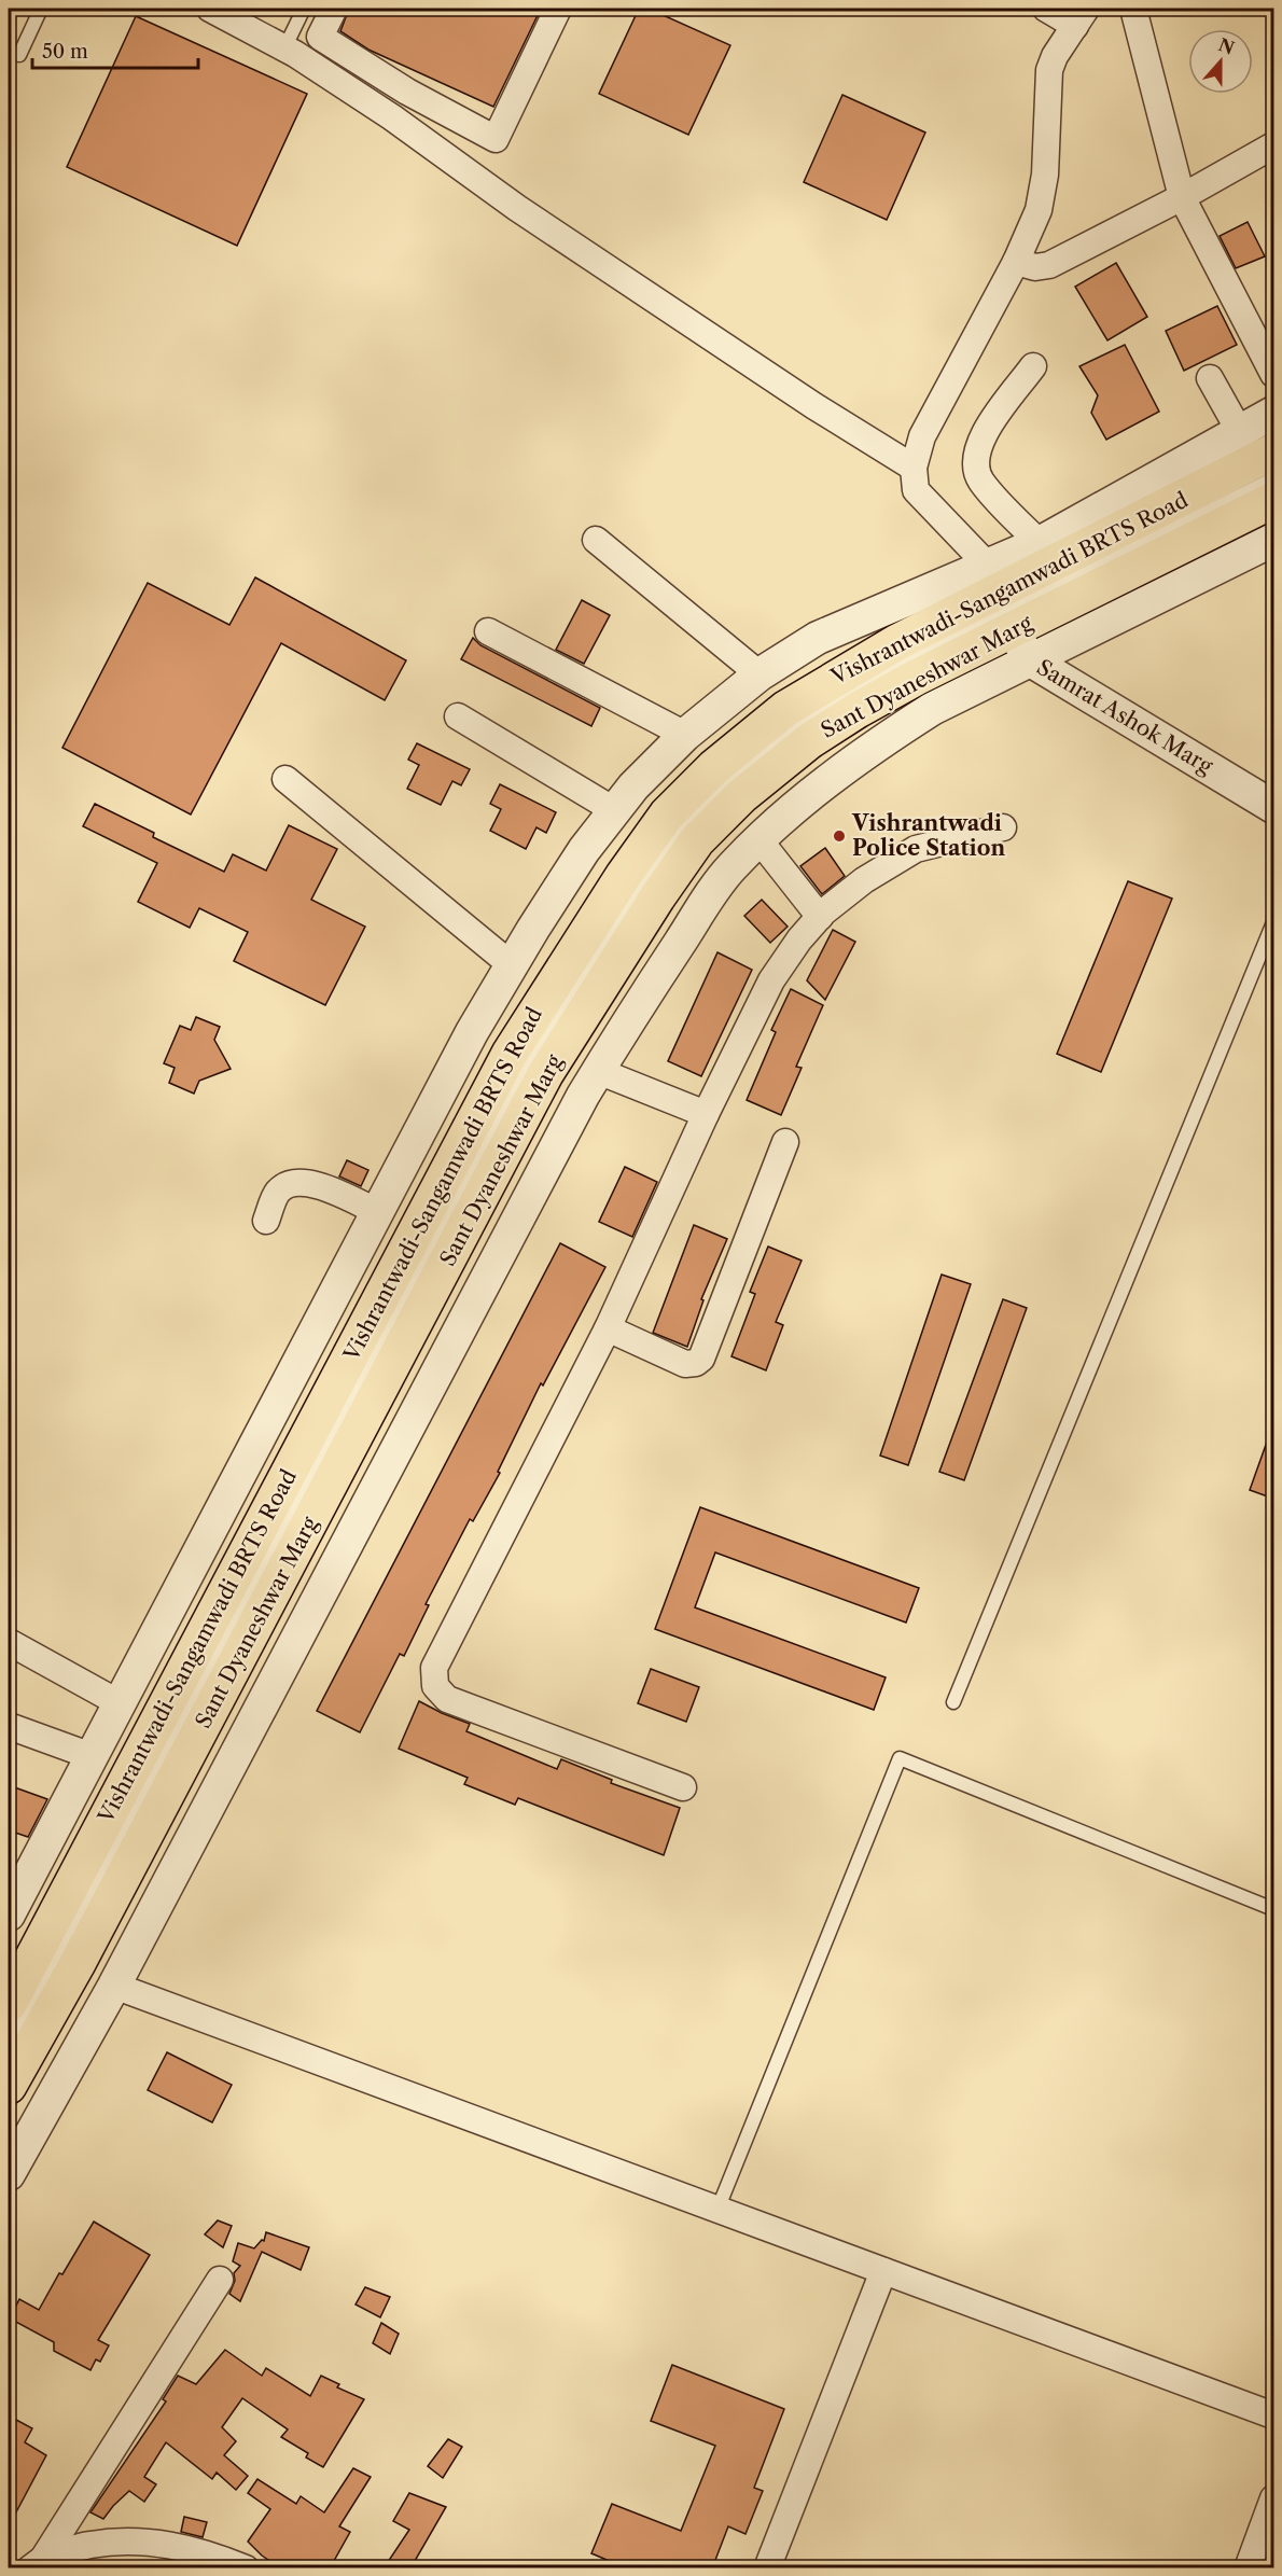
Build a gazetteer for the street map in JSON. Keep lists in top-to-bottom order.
{
  "streets": {
    "main road": ["Sant Dyaneshwar Marg"],
    "street": ["Samrat Ashok Marg"],
    "lane": ["Vishrantwadi-Sangamwadi BRTS Road"]
  },
  "crossings": [
    ["Vishrantwadi-Sangamwadi BRTS Road", "Sant Dyaneshwar Marg"],
    ["Vishrantwadi-Sangamwadi BRTS Road", "Samrat Ashok Marg"],
    ["Sant Dyaneshwar Marg", "Samrat Ashok Marg"]
  ],
  "places": ["Vishrantwadi Police Station"],
  "scale_bar": "50 m",
  "north": "top"
}
